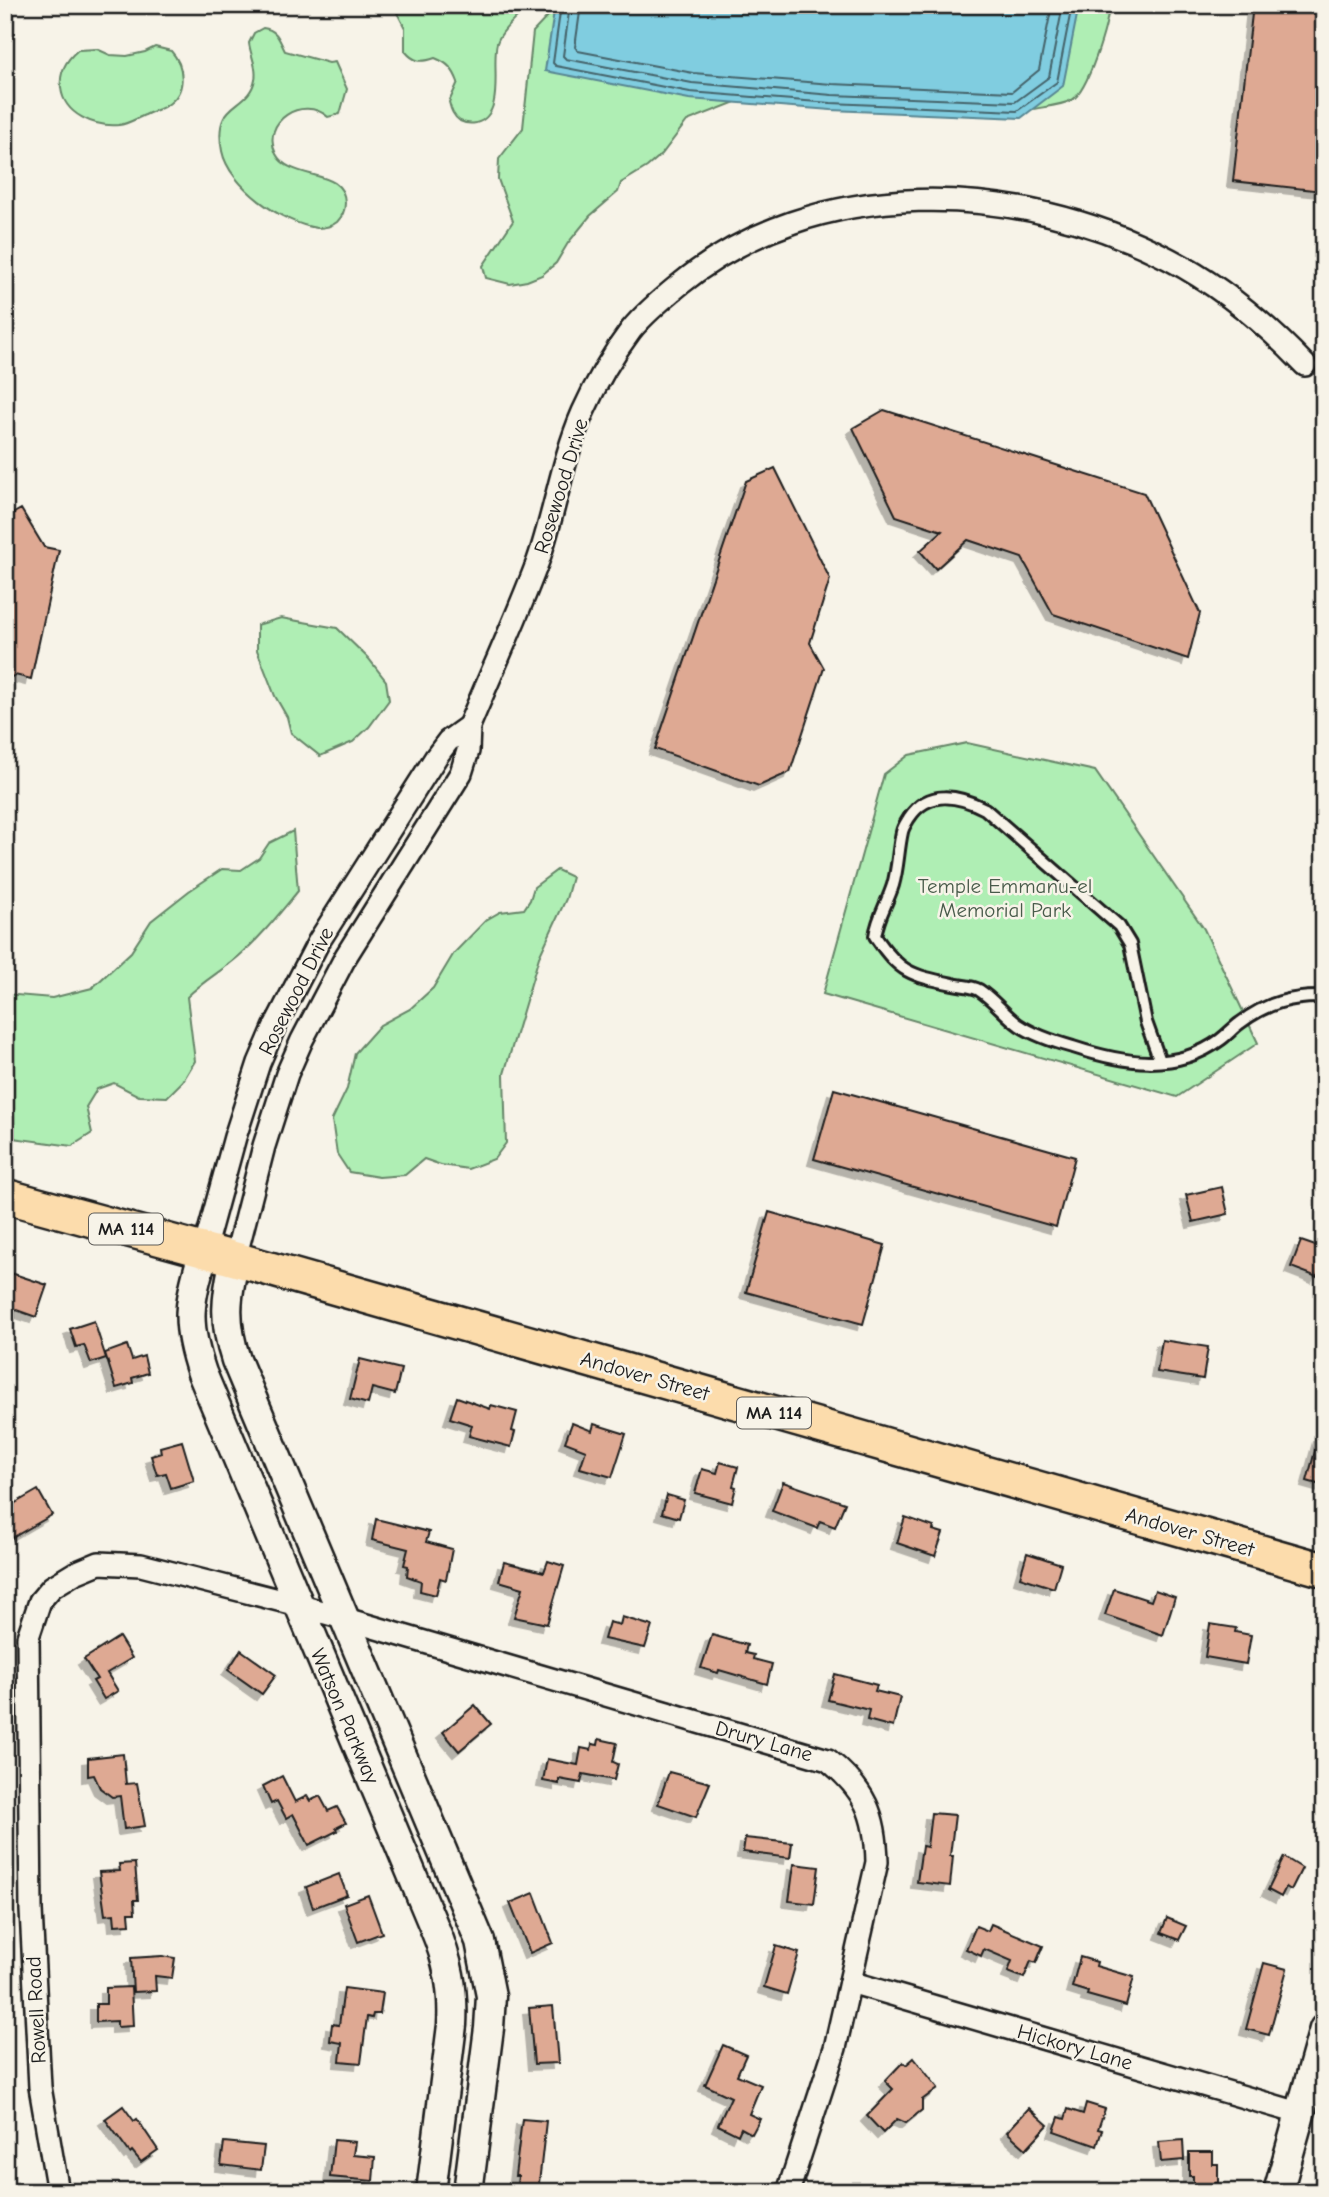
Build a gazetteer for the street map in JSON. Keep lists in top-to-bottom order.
{
  "streets": {
    "highway": ["MA 114", "Andover Street"],
    "main road": ["Watson Parkway"],
    "street": [
      "Rosewood Drive",
      "Drury Lane",
      "Rowell Road",
      "Hickory Lane"
    ]
  },
  "crossings": [
    ["Rosewood Drive", "Andover Street"],
    ["Rosewood Drive", "Watson Parkway"],
    ["Andover Street", "Watson Parkway"],
    ["Watson Parkway", "Drury Lane"],
    ["Watson Parkway", "Rowell Road"],
    ["Drury Lane", "Rowell Road"],
    ["Drury Lane", "Hickory Lane"]
  ],
  "parks": ["Temple Emmanu-el Memorial Park"]
}
